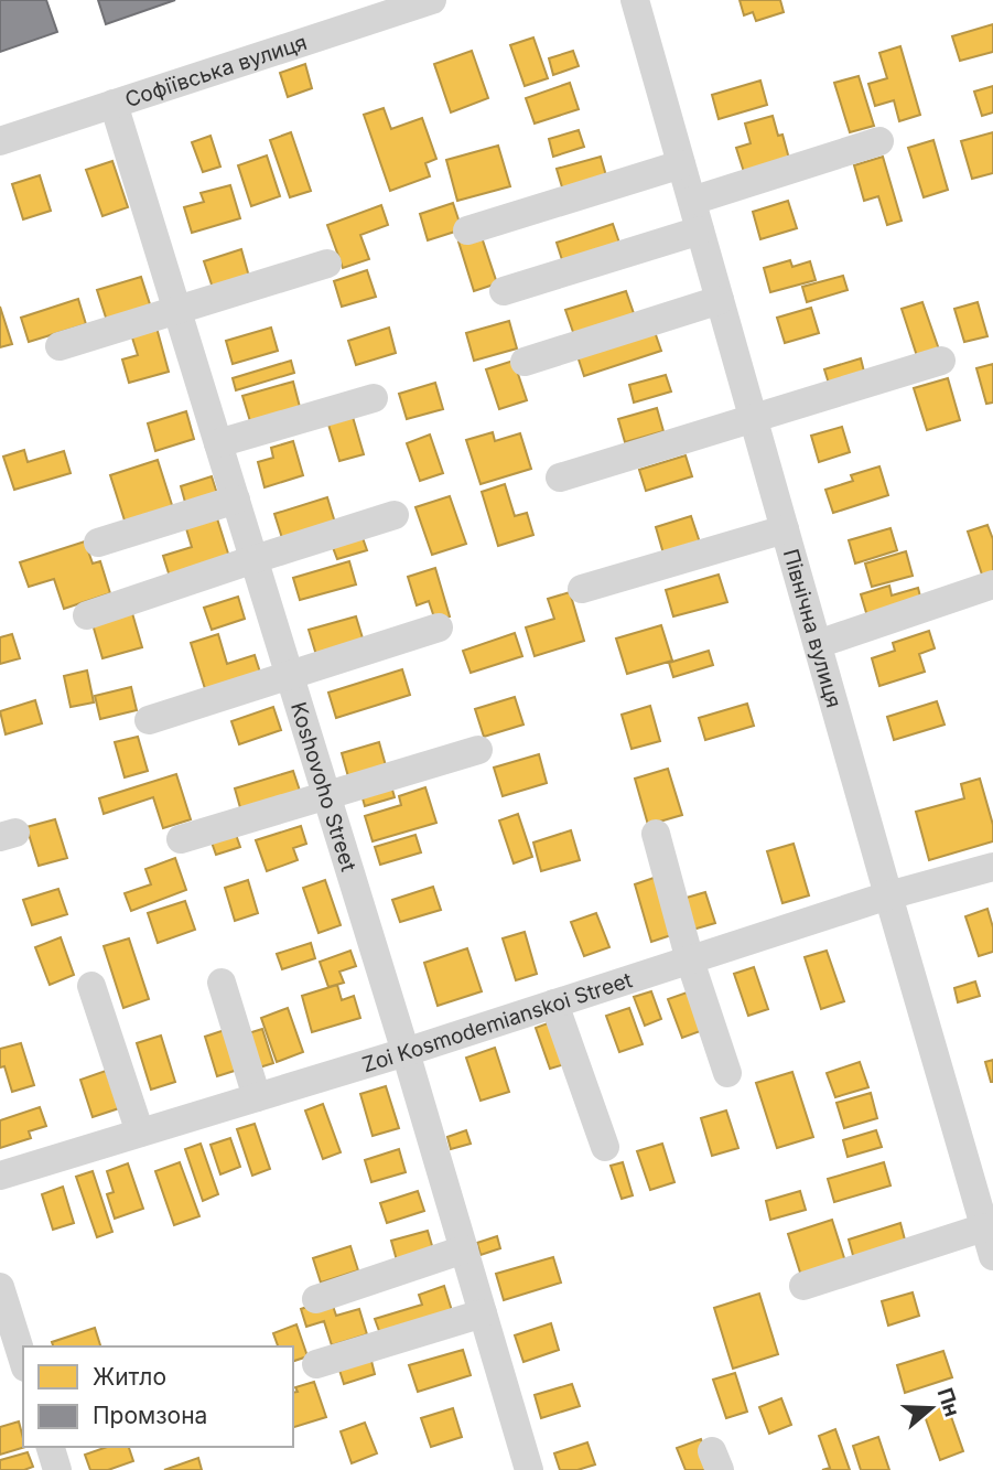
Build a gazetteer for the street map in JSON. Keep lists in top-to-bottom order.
{
  "streets": {
    "street": [
      "Софіївська вулиця",
      "Північна вулиця",
      "Koshovoho Street",
      "Zoi Kosmodemianskoi Street"
    ]
  },
  "crossings": [
    ["Софіївська вулиця", "Koshovoho Street"],
    ["Північна вулиця", "Zoi Kosmodemianskoi Street"],
    ["Koshovoho Street", "Zoi Kosmodemianskoi Street"]
  ],
  "legend": ["Житло", "Промзона"],
  "north": "right"
}
